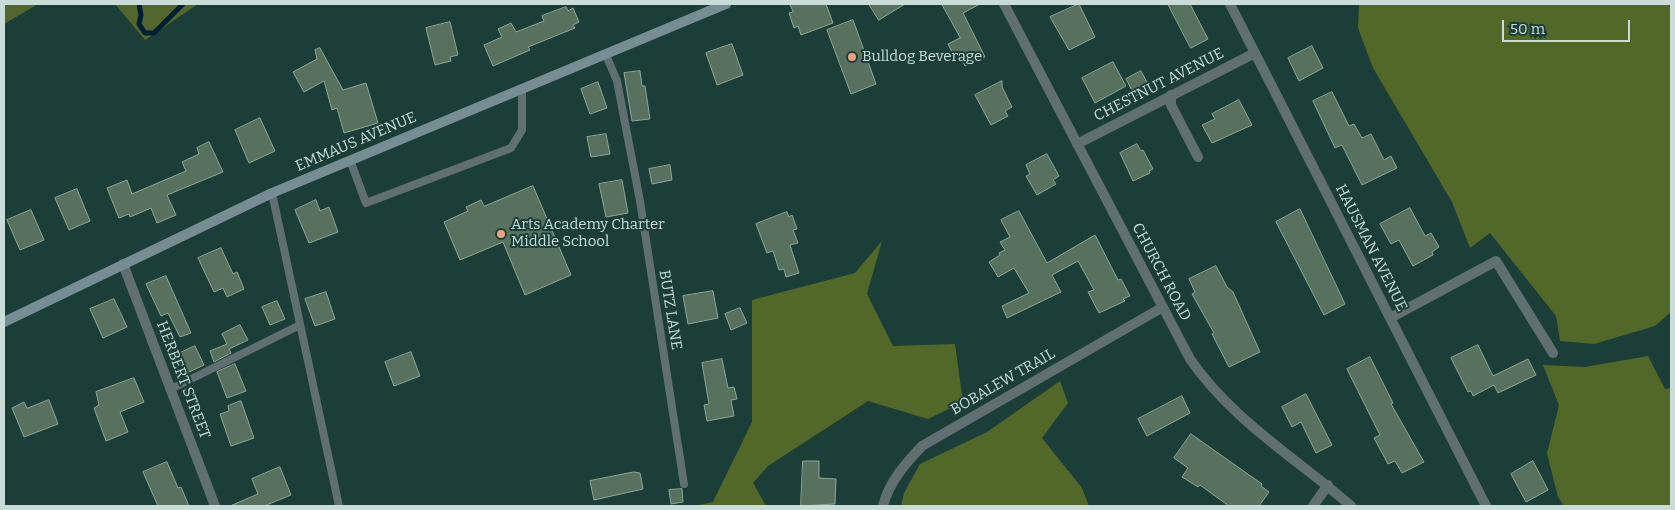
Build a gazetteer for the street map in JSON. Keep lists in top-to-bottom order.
{
  "streets": {
    "main road": ["EMMAUS AVENUE"],
    "street": [
      "CHESTNUT AVENUE",
      "HAUSMAN AVENUE",
      "CHURCH ROAD",
      "HERBERT STREET",
      "BOBALEW TRAIL"
    ],
    "lane": ["BUTZ LANE"]
  },
  "crossings": [
    ["CHESTNUT AVENUE", "HAUSMAN AVENUE"],
    ["CHESTNUT AVENUE", "CHURCH ROAD"],
    ["EMMAUS AVENUE", "BUTZ LANE"],
    ["EMMAUS AVENUE", "HERBERT STREET"],
    ["CHURCH ROAD", "BOBALEW TRAIL"]
  ],
  "places": ["Bulldog Beverage", "Arts Academy Charter Middle School"],
  "scale_bar": "50 m"
}
